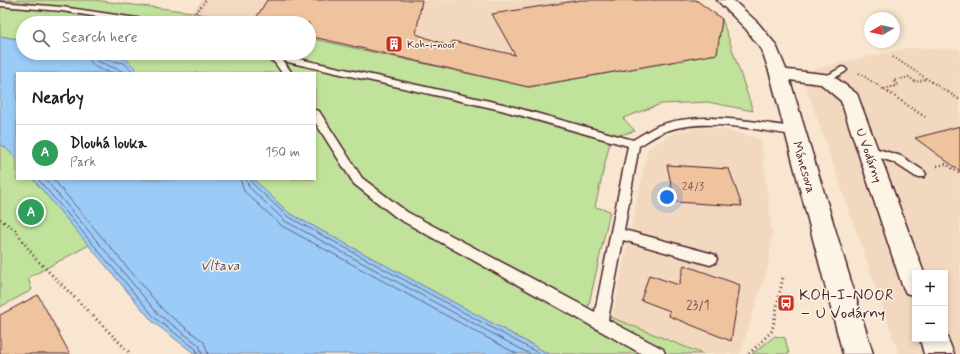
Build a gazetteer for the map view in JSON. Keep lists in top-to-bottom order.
{
  "streets": {
    "main road": ["U Vodárny", "Mánesova"]
  },
  "crossings": [
    ["U Vodárny", "Mánesova"]
  ],
  "water": ["Vltava"],
  "places": {
    "building": ["Koh-i-noor"],
    "bus stop": ["KOH-I-NOOR – U Vodárny"]
  },
  "house_numbers": ["24/3", "23/1"],
  "north": "left",
  "page": {
    "search": "Search here",
    "heading": "Nearby",
    "list": [
      {
        "mark": "A",
        "name": "Dlouhá louka",
        "note": "Park",
        "value": "150 m"
      }
    ],
    "pins": "A",
    "map_buttons": ["+", "−"]
  }
}
